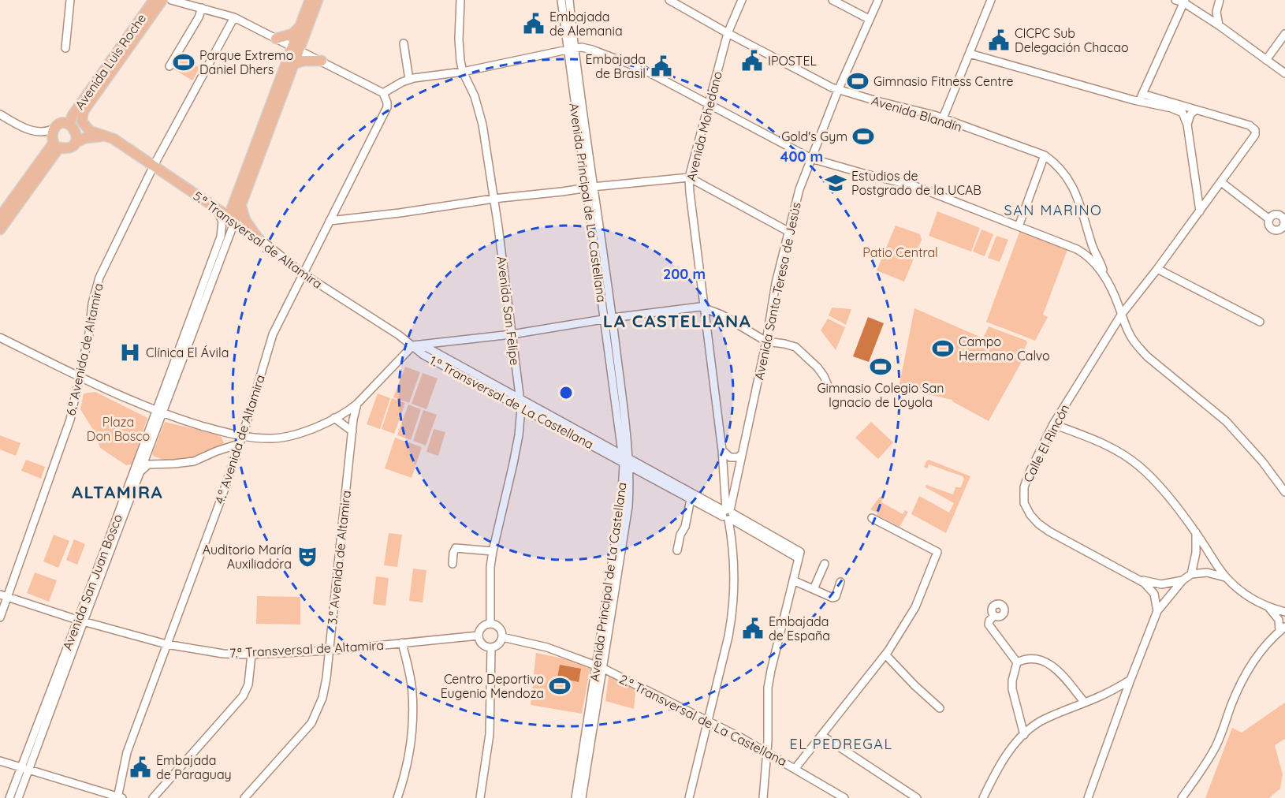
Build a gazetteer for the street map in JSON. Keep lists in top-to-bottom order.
{
  "streets": {
    "main road": ["Avenida Luis Roche", "5.ª Transversal de Altamira", "Avenida San Juan Bosco"],
    "street": [
      "Avenida Blandín",
      "Avenida Mohedano",
      "Avenida Principal de La Castellana",
      "Avenida Santa Teresa de Jesús",
      "Avenida San Felipe",
      "6.ª Avenida de Altamira",
      "1.ª Transversal de La Castellana",
      "4.ª Avenida de Altamira",
      "Calle El Rincón",
      "3.ª Avenida de Altamira",
      "7.ª Transversal de Altamira",
      "2.ª Transversal de La Castellana"
    ]
  },
  "crossings": [
    ["Avenida Luis Roche", "5.ª Transversal de Altamira"],
    ["Avenida Blandín", "Avenida Mohedano"],
    ["Avenida Blandín", "Avenida Santa Teresa de Jesús"],
    ["Avenida Mohedano", "Avenida Santa Teresa de Jesús"],
    ["Avenida Mohedano", "1.ª Transversal de La Castellana"],
    ["Avenida Mohedano", "2.ª Transversal de La Castellana"],
    ["Avenida Principal de La Castellana", "1.ª Transversal de La Castellana"],
    ["Avenida Principal de La Castellana", "2.ª Transversal de La Castellana"],
    ["5.ª Transversal de Altamira", "6.ª Avenida de Altamira"],
    ["5.ª Transversal de Altamira", "1.ª Transversal de La Castellana"],
    ["5.ª Transversal de Altamira", "4.ª Avenida de Altamira"],
    ["5.ª Transversal de Altamira", "Avenida San Juan Bosco"],
    ["Avenida Santa Teresa de Jesús", "1.ª Transversal de La Castellana"],
    ["Avenida San Felipe", "1.ª Transversal de La Castellana"],
    ["Avenida San Felipe", "7.ª Transversal de Altamira"],
    ["Avenida San Felipe", "2.ª Transversal de La Castellana"],
    ["6.ª Avenida de Altamira", "7.ª Transversal de Altamira"],
    ["4.ª Avenida de Altamira", "7.ª Transversal de Altamira"],
    ["3.ª Avenida de Altamira", "7.ª Transversal de Altamira"],
    ["Avenida San Juan Bosco", "7.ª Transversal de Altamira"],
    ["7.ª Transversal de Altamira", "2.ª Transversal de La Castellana"]
  ],
  "districts": [
    "SAN MARINO",
    "LA CASTELLANA",
    "ALTAMIRA",
    "EL PEDREGAL"
  ],
  "parks": ["Patio Central", "Plaza Don Bosco"],
  "places": {
    "public building": [
      "Embajada de Alemania",
      "CICPC Sub Delegación Chacao",
      "IPOSTEL",
      "Embajada de Brasil",
      "Embajada de España",
      "Embajada de Paraguay"
    ],
    "sports": [
      "Parque Extremo Daniel Dhers",
      "Gimnasio Fitness Centre",
      "Gold's Gym",
      "Campo Hermano Calvo",
      "Gimnasio Colegio San Ignacio de Loyola",
      "Centro Deportivo Eugenio Mendoza"
    ],
    "school or university": ["Estudios de Postgrado de la UCAB"],
    "hospital": ["Clínica El Ávila"],
    "theatre": ["Auditorio María Auxiliadora"]
  },
  "rings": ["400 m", "200 m"]
}
